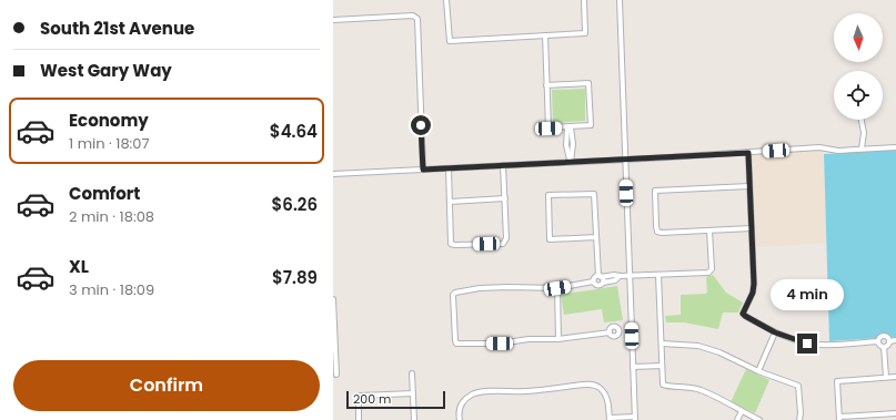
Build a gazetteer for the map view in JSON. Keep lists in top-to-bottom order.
{
  "scale_bar": "200 m",
  "north": "bottom",
  "page": {
    "banner": ["South 21st Avenue", "West Gary Way"],
    "list": [
      {
        "name": "Economy",
        "note": "1 min · 18:07",
        "value": "$4.64"
      },
      {
        "name": "Comfort",
        "note": "2 min · 18:08",
        "value": "$6.26"
      },
      {
        "name": "XL",
        "note": "3 min · 18:09",
        "value": "$7.89"
      }
    ],
    "bubble": "4 min",
    "buttons": "Confirm",
    "scale": "200 m"
  }
}
